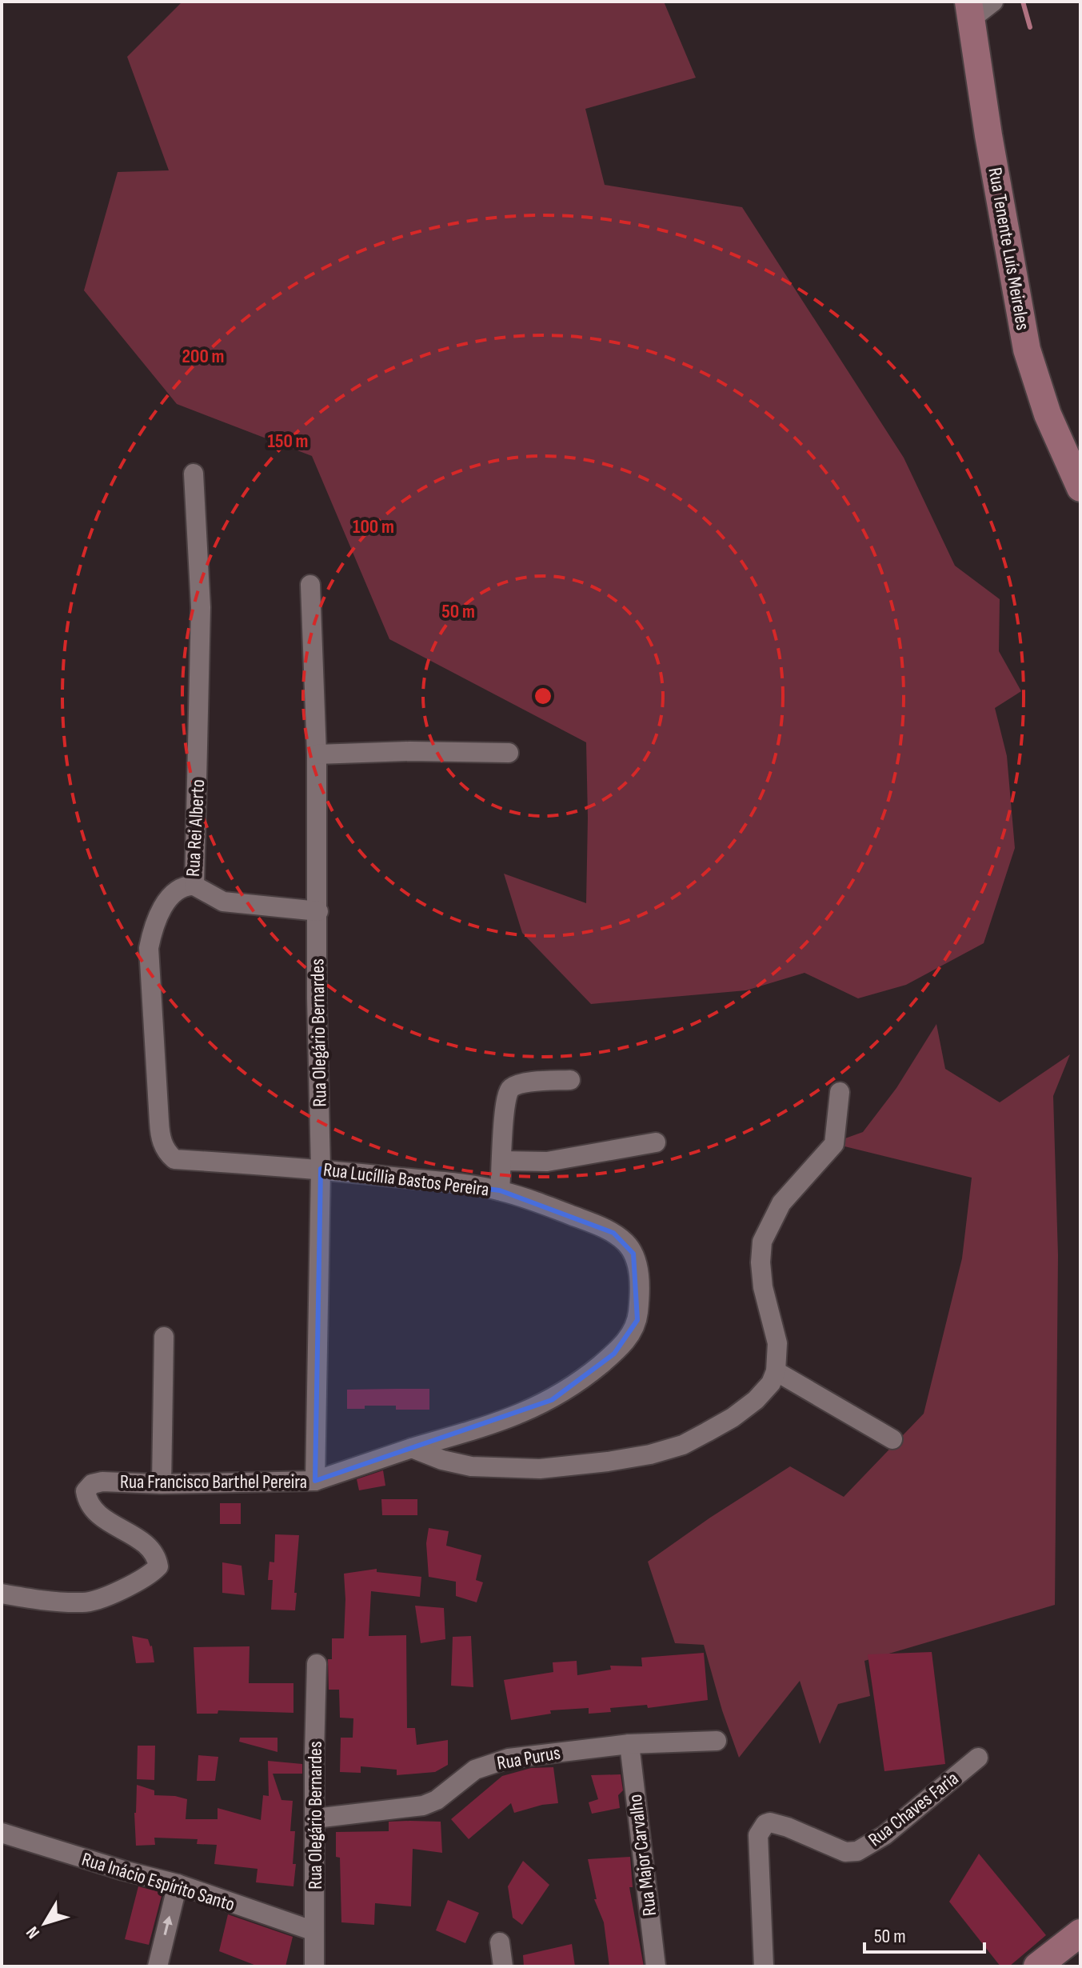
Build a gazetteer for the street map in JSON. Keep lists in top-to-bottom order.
{
  "streets": {
    "main road": ["Rua Tenente Luís Meireles"],
    "street": [
      "Rua Rei Alberto",
      "Rua Olegário Bernardes",
      "Rua Lucíllia Bastos Pereira",
      "Rua Francisco Barthel Pereira",
      "Rua Purus",
      "Rua Chaves Faria",
      "Rua Major Carvalho",
      "Rua Inácio Espírito Santo"
    ]
  },
  "crossings": [
    ["Rua Rei Alberto", "Rua Lucíllia Bastos Pereira"],
    ["Rua Olegário Bernardes", "Rua Lucíllia Bastos Pereira"],
    ["Rua Olegário Bernardes", "Rua Francisco Barthel Pereira"],
    ["Rua Olegário Bernardes", "Rua Purus"],
    ["Rua Olegário Bernardes", "Rua Inácio Espírito Santo"],
    ["Rua Lucíllia Bastos Pereira", "Rua Francisco Barthel Pereira"],
    ["Rua Purus", "Rua Major Carvalho"]
  ],
  "scale_bar": "50 m",
  "north": "bottom left",
  "rings": [
    "200 m",
    "150 m",
    "100 m",
    "50 m"
  ]
}
